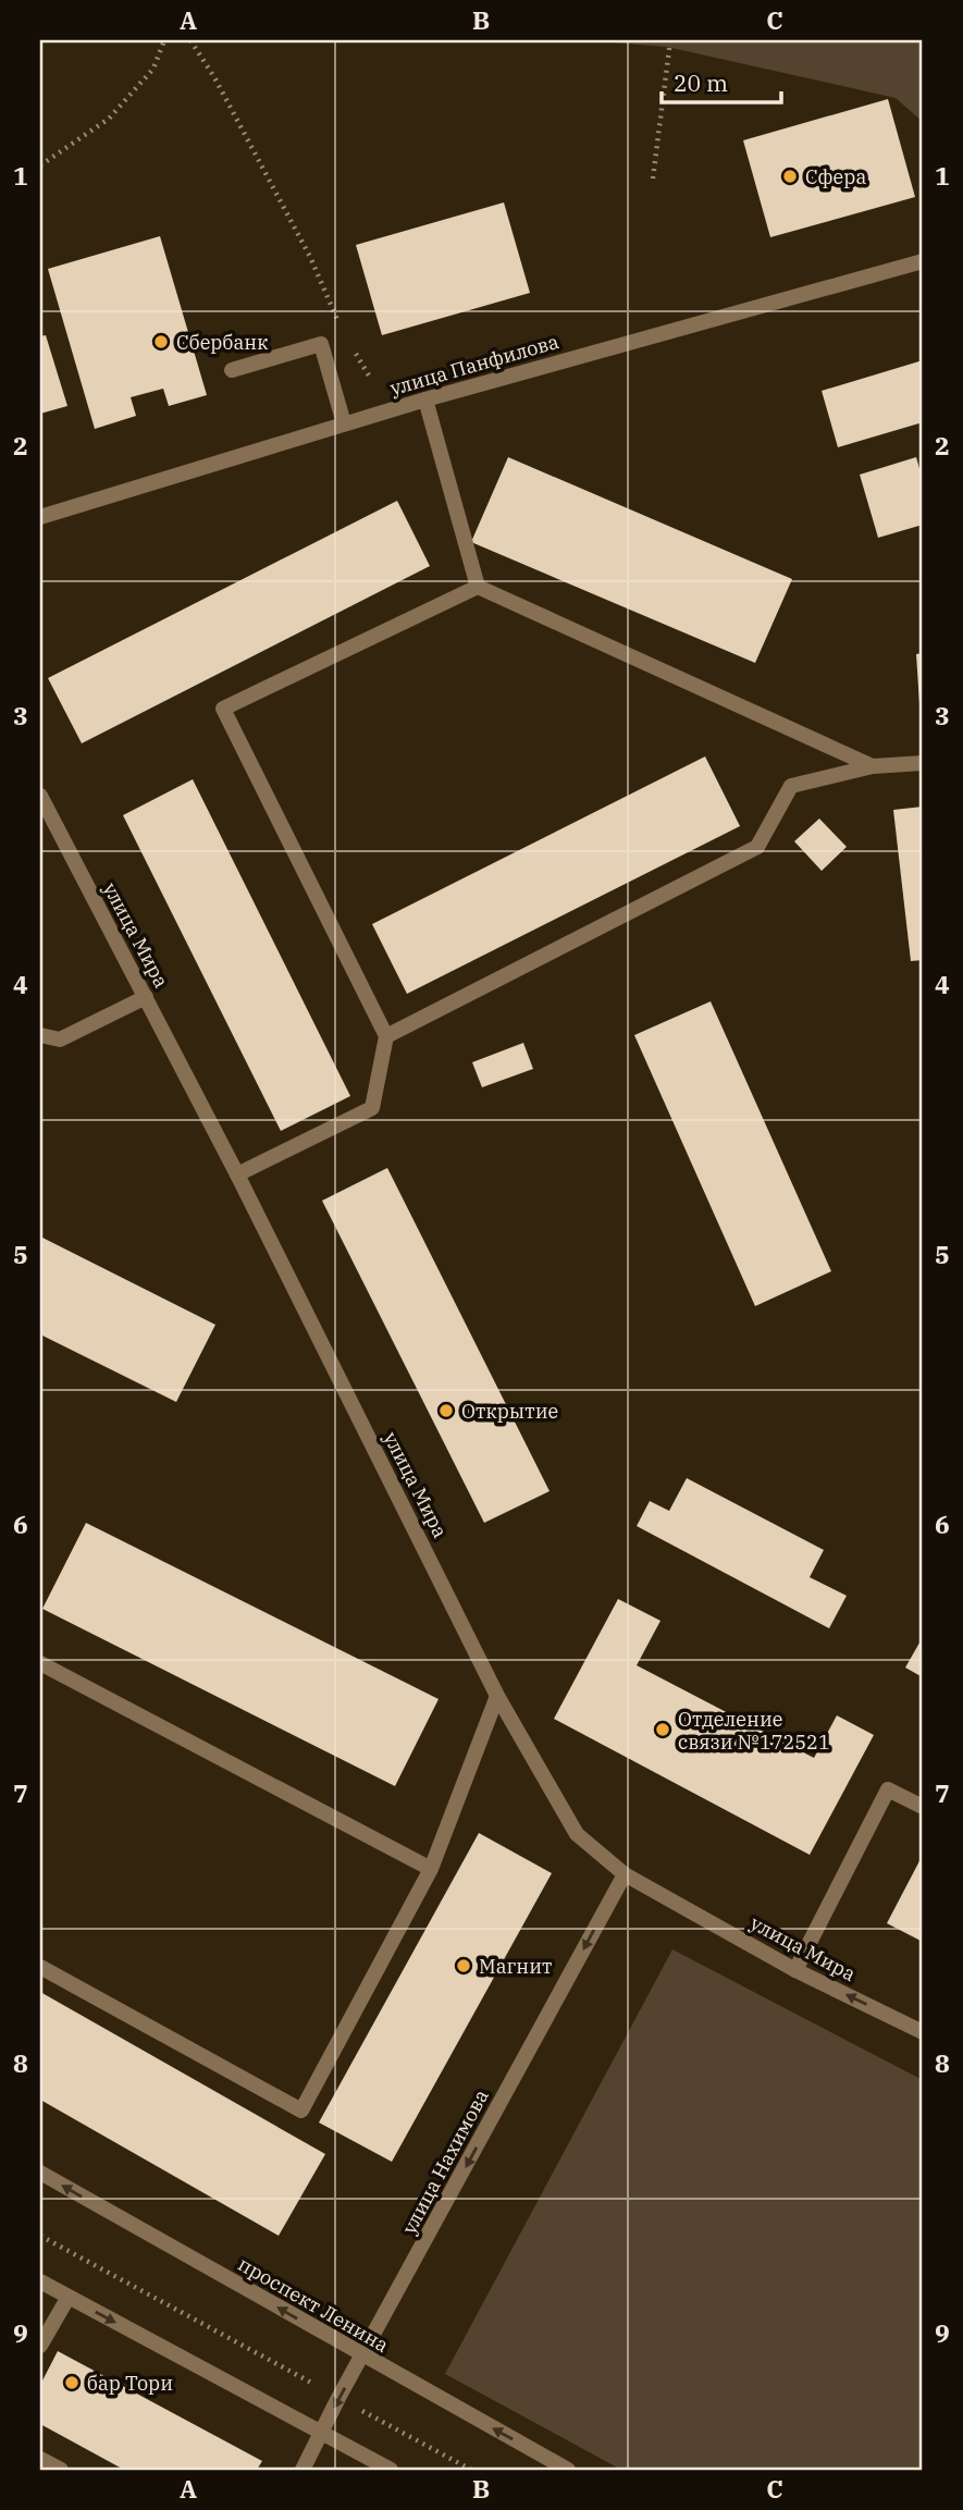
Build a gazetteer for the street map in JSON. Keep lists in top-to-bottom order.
{
  "streets": {
    "street": [
      "улица Панфилова",
      "улица Мира",
      "улица Нахимова",
      "проспект Ленина"
    ]
  },
  "crossings": [
    ["улица Мира", "улица Нахимова"],
    ["улица Нахимова", "проспект Ленина"]
  ],
  "one_way": ["улица Нахимова"],
  "places": [
    "Сфера",
    "Сбербанк",
    "Открытие",
    "Отделение связи №172521",
    "Магнит",
    "бар Тори"
  ],
  "scale_bar": "20 m",
  "grid": {
    "columns": ["A", "B", "C"],
    "rows": [
      "1",
      "2",
      "3",
      "4",
      "5",
      "6",
      "7",
      "8",
      "9"
    ]
  }
}
